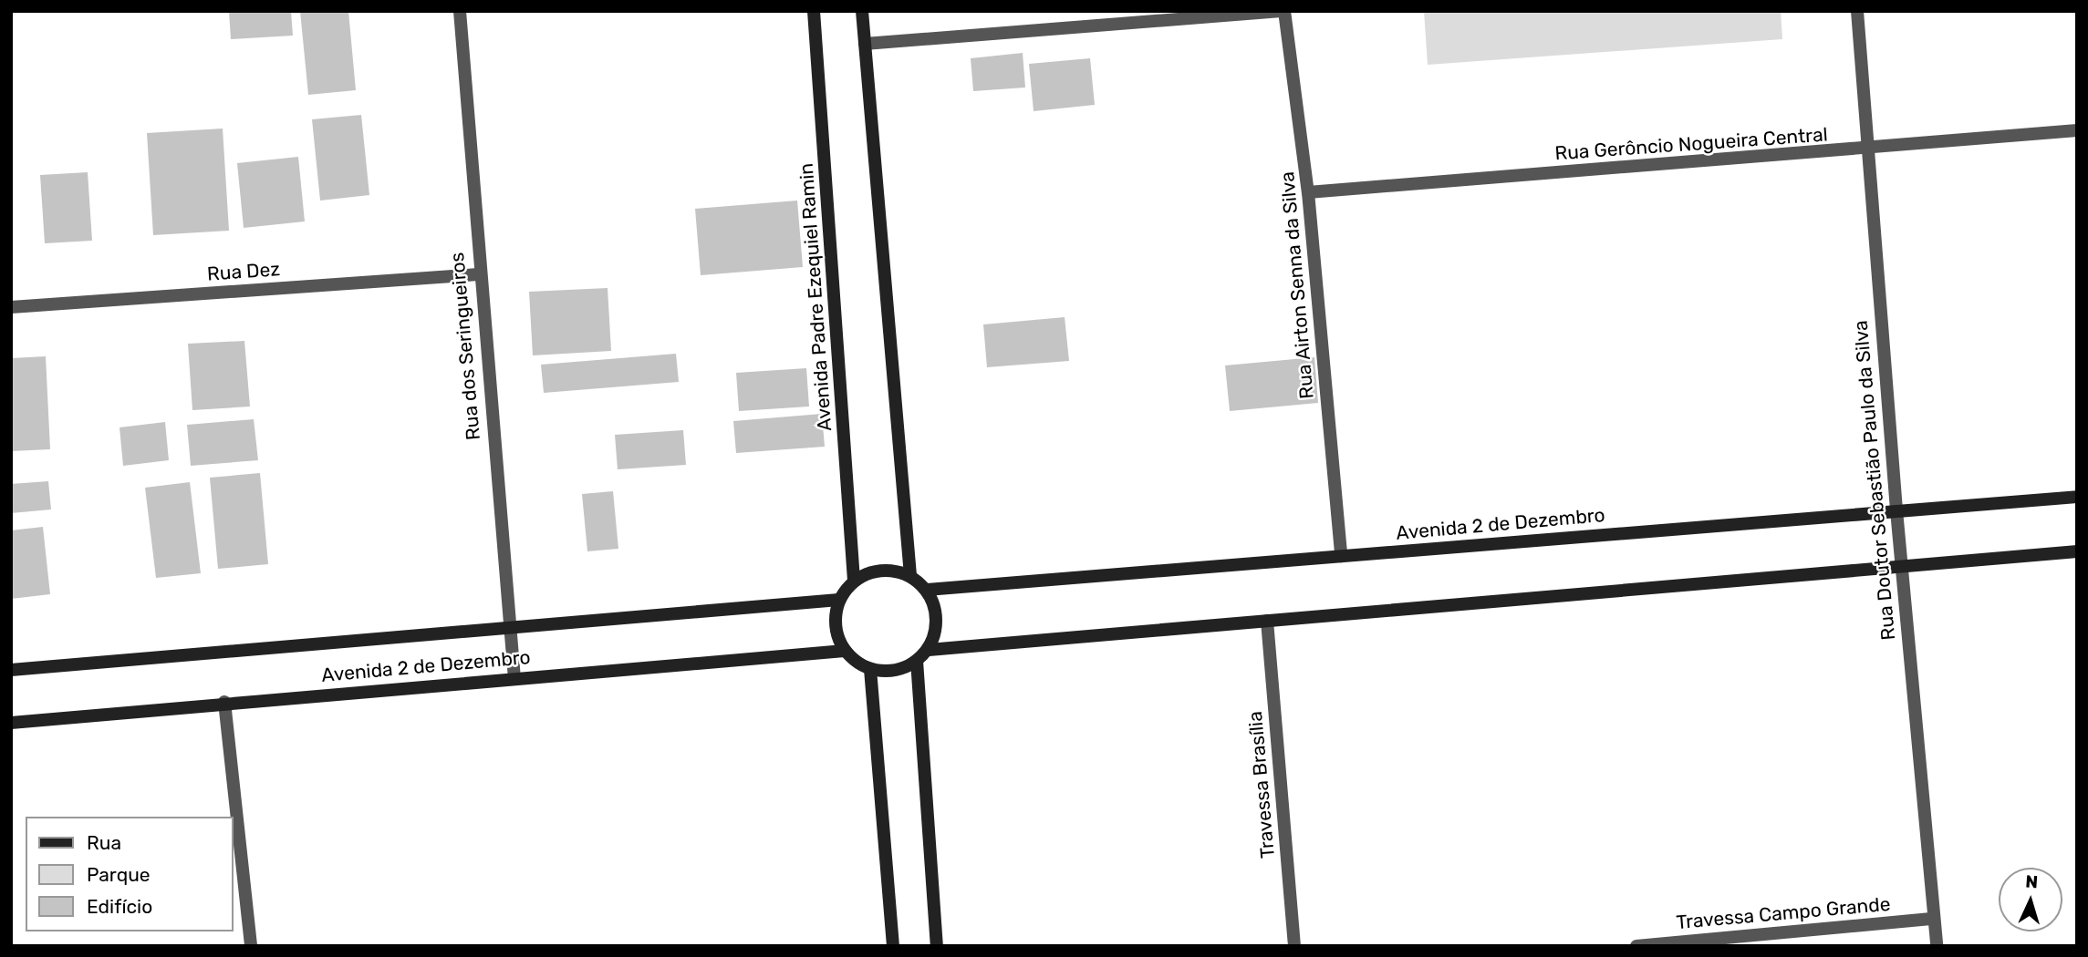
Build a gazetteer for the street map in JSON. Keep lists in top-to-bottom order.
{
  "streets": {
    "street": [
      "Rua Gerôncio Nogueira Central",
      "Rua Dez",
      "Rua Airton Senna da Silva",
      "Avenida Padre Ezequiel Ramin",
      "Rua dos Seringueiros",
      "Rua Doutor Sebastião Paulo da Silva",
      "Avenida 2 de Dezembro",
      "Travessa Brasília",
      "Travessa Campo Grande"
    ]
  },
  "crossings": [
    ["Rua Gerôncio Nogueira Central", "Rua Airton Senna da Silva"],
    ["Rua Gerôncio Nogueira Central", "Rua Doutor Sebastião Paulo da Silva"],
    ["Rua Dez", "Rua dos Seringueiros"],
    ["Rua Airton Senna da Silva", "Avenida 2 de Dezembro"],
    ["Avenida Padre Ezequiel Ramin", "Avenida 2 de Dezembro"],
    ["Rua dos Seringueiros", "Avenida 2 de Dezembro"],
    ["Rua Doutor Sebastião Paulo da Silva", "Avenida 2 de Dezembro"],
    ["Rua Doutor Sebastião Paulo da Silva", "Travessa Campo Grande"]
  ],
  "legend": ["Rua", "Parque", "Edifício"],
  "north": "top"
}
